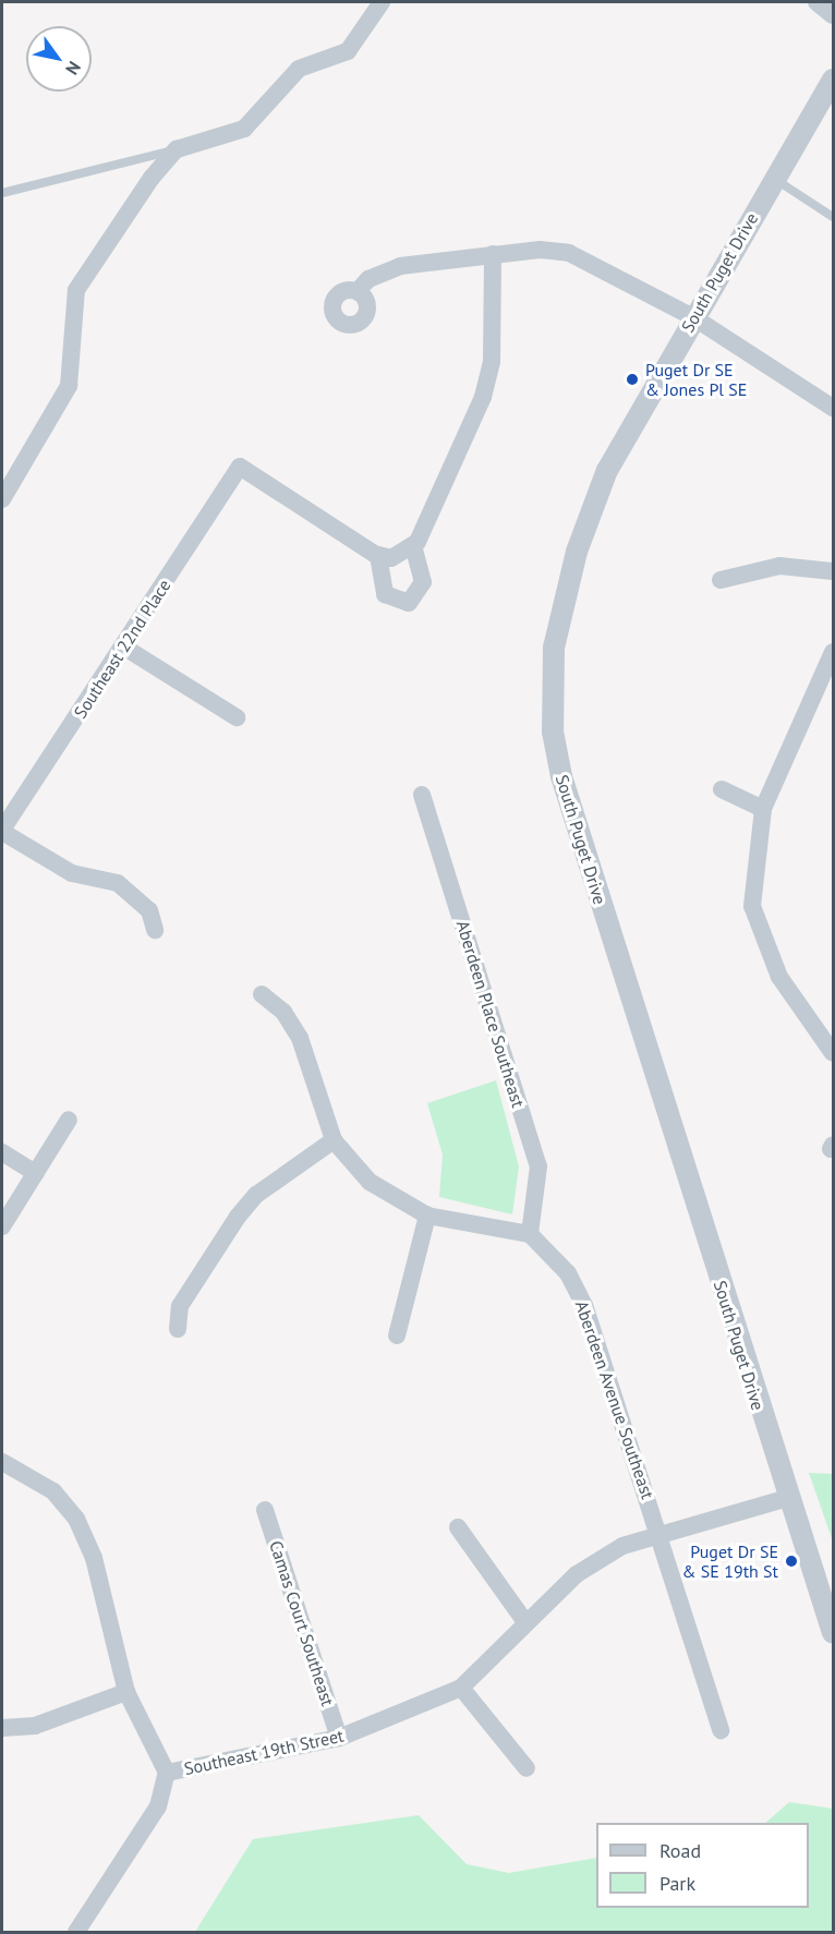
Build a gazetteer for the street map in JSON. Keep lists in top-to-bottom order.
{
  "streets": {
    "street": [
      "South Puget Drive",
      "Southeast 22nd Place",
      "Aberdeen Place Southeast",
      "Aberdeen Avenue Southeast",
      "Camas Court Southeast",
      "Southeast 19th Street"
    ]
  },
  "crossings": [
    ["South Puget Drive", "Southeast 19th Street"],
    ["Aberdeen Place Southeast", "Aberdeen Avenue Southeast"],
    ["Aberdeen Avenue Southeast", "Southeast 19th Street"],
    ["Camas Court Southeast", "Southeast 19th Street"]
  ],
  "places": ["Puget Dr SE & Jones Pl SE", "Puget Dr SE & SE 19th St"],
  "legend": ["Road", "Park"],
  "north": "bottom right"
}
